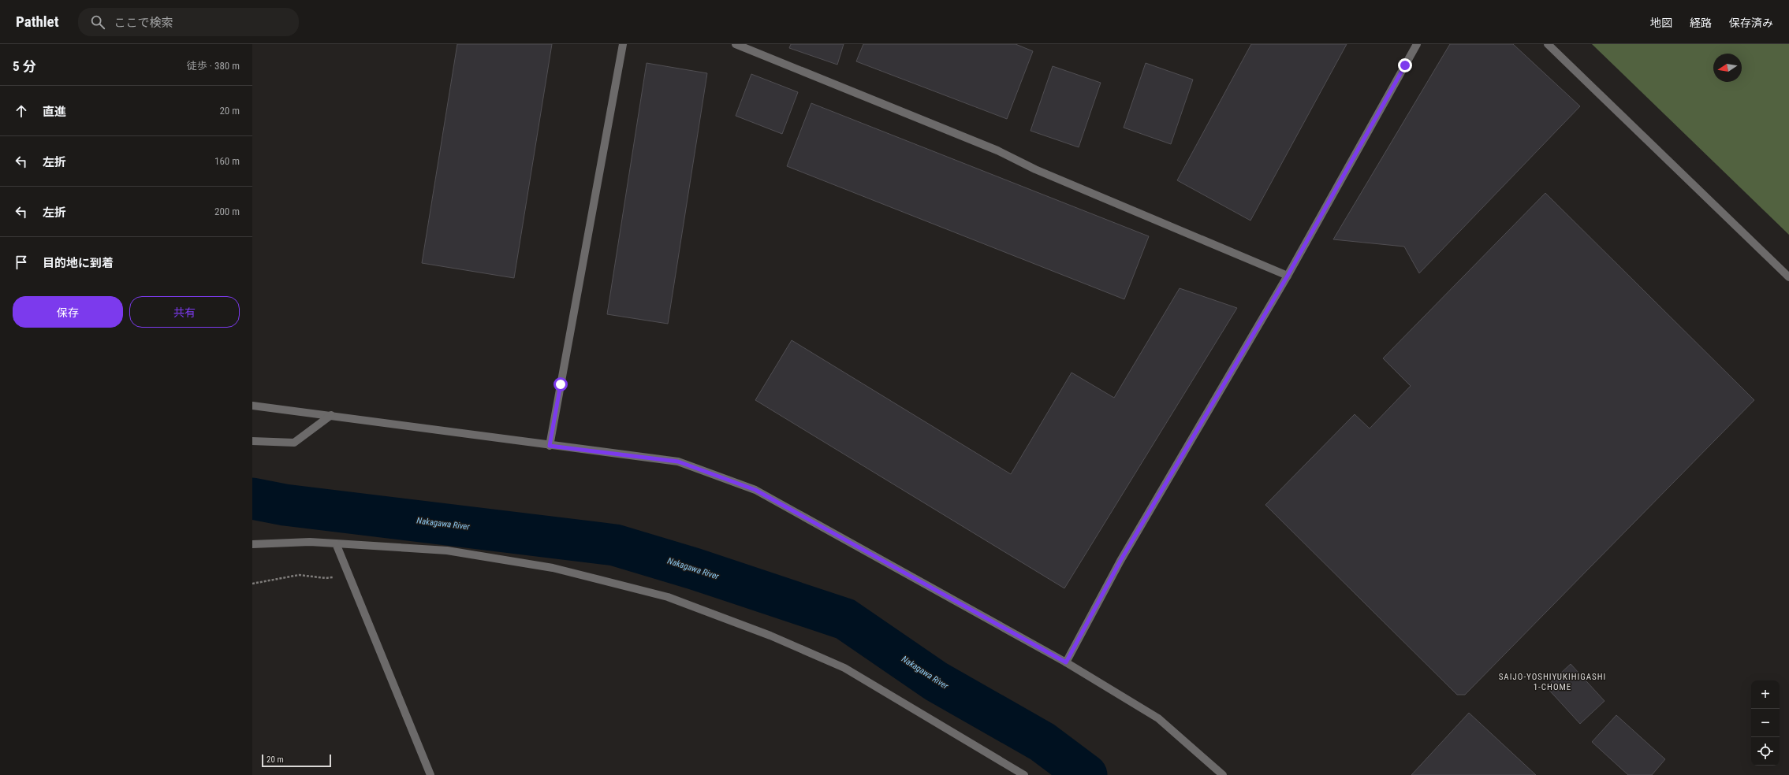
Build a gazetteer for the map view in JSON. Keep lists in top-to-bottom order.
{
  "districts": ["SAIJO-YOSHIYUKIHIGASHI 1-CHOME"],
  "water": ["Nakagawa River"],
  "scale_bar": "20 m",
  "north": "left",
  "page": {
    "header": "Pathlet",
    "search": "ここで検索",
    "nav": ["地図", "経路", "保存済み"],
    "heading": ["5 分", "徒歩 · 380 m"],
    "list": [
      ["直進", "20 m"],
      ["左折", "160 m"],
      ["左折", "200 m"],
      "目的地に到着"
    ],
    "buttons": ["保存", "共有"],
    "map_buttons": ["+", "−"],
    "scale": "20 m"
  }
}
